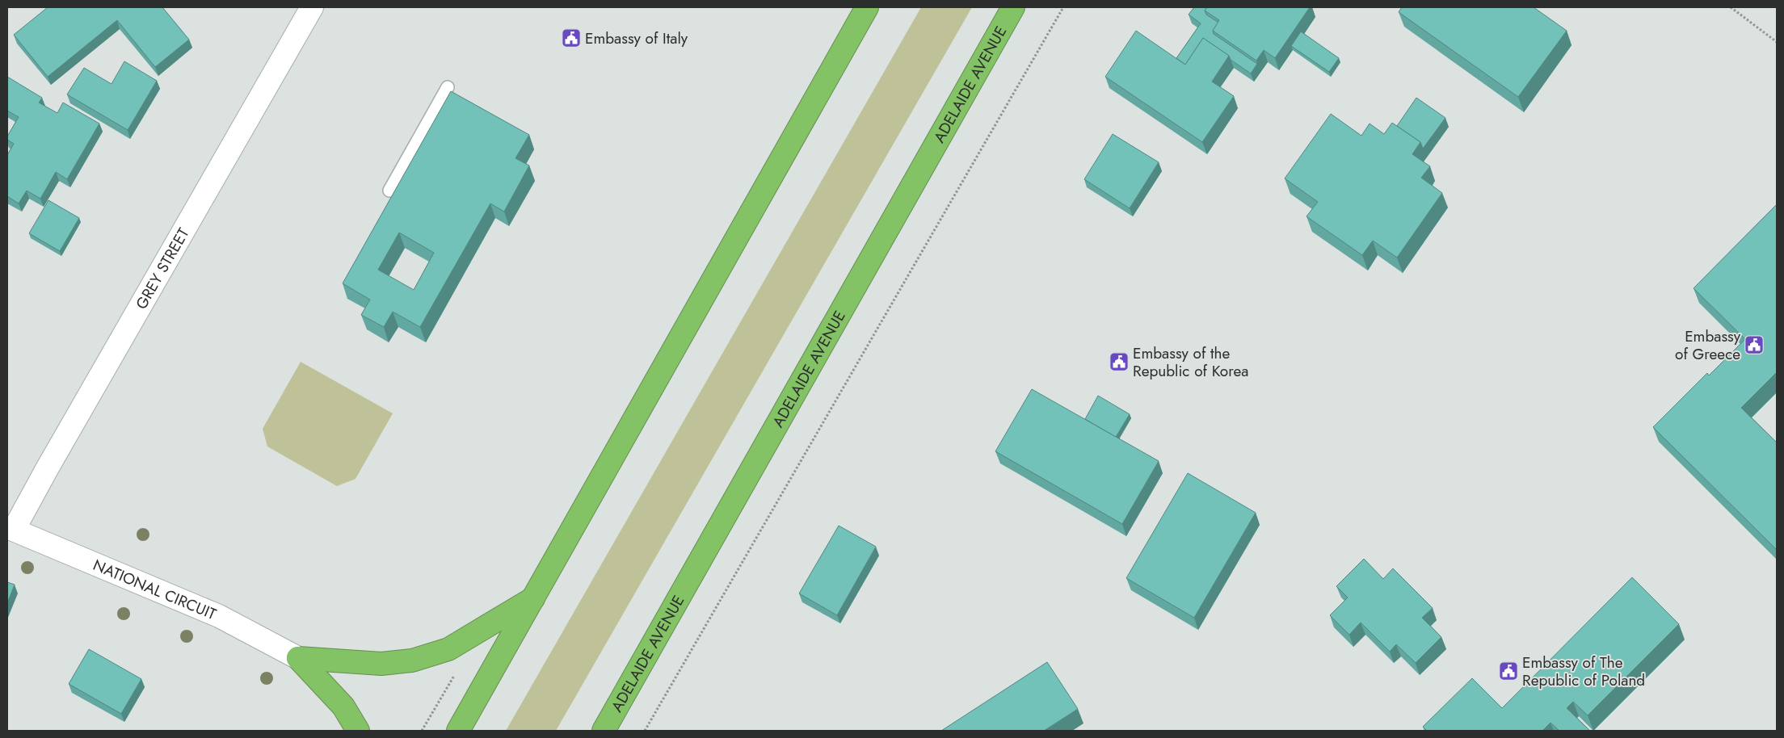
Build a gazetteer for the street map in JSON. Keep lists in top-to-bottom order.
{
  "streets": {
    "highway": ["ADELAIDE AVENUE"],
    "street": ["GREY STREET", "NATIONAL CIRCUIT"]
  },
  "crossings": [
    ["GREY STREET", "NATIONAL CIRCUIT"]
  ],
  "places": {
    "public building": [
      "Embassy of Italy",
      "Embassy of Greece",
      "Embassy of the Republic of Korea",
      "Embassy of The Republic of Poland"
    ]
  }
}
